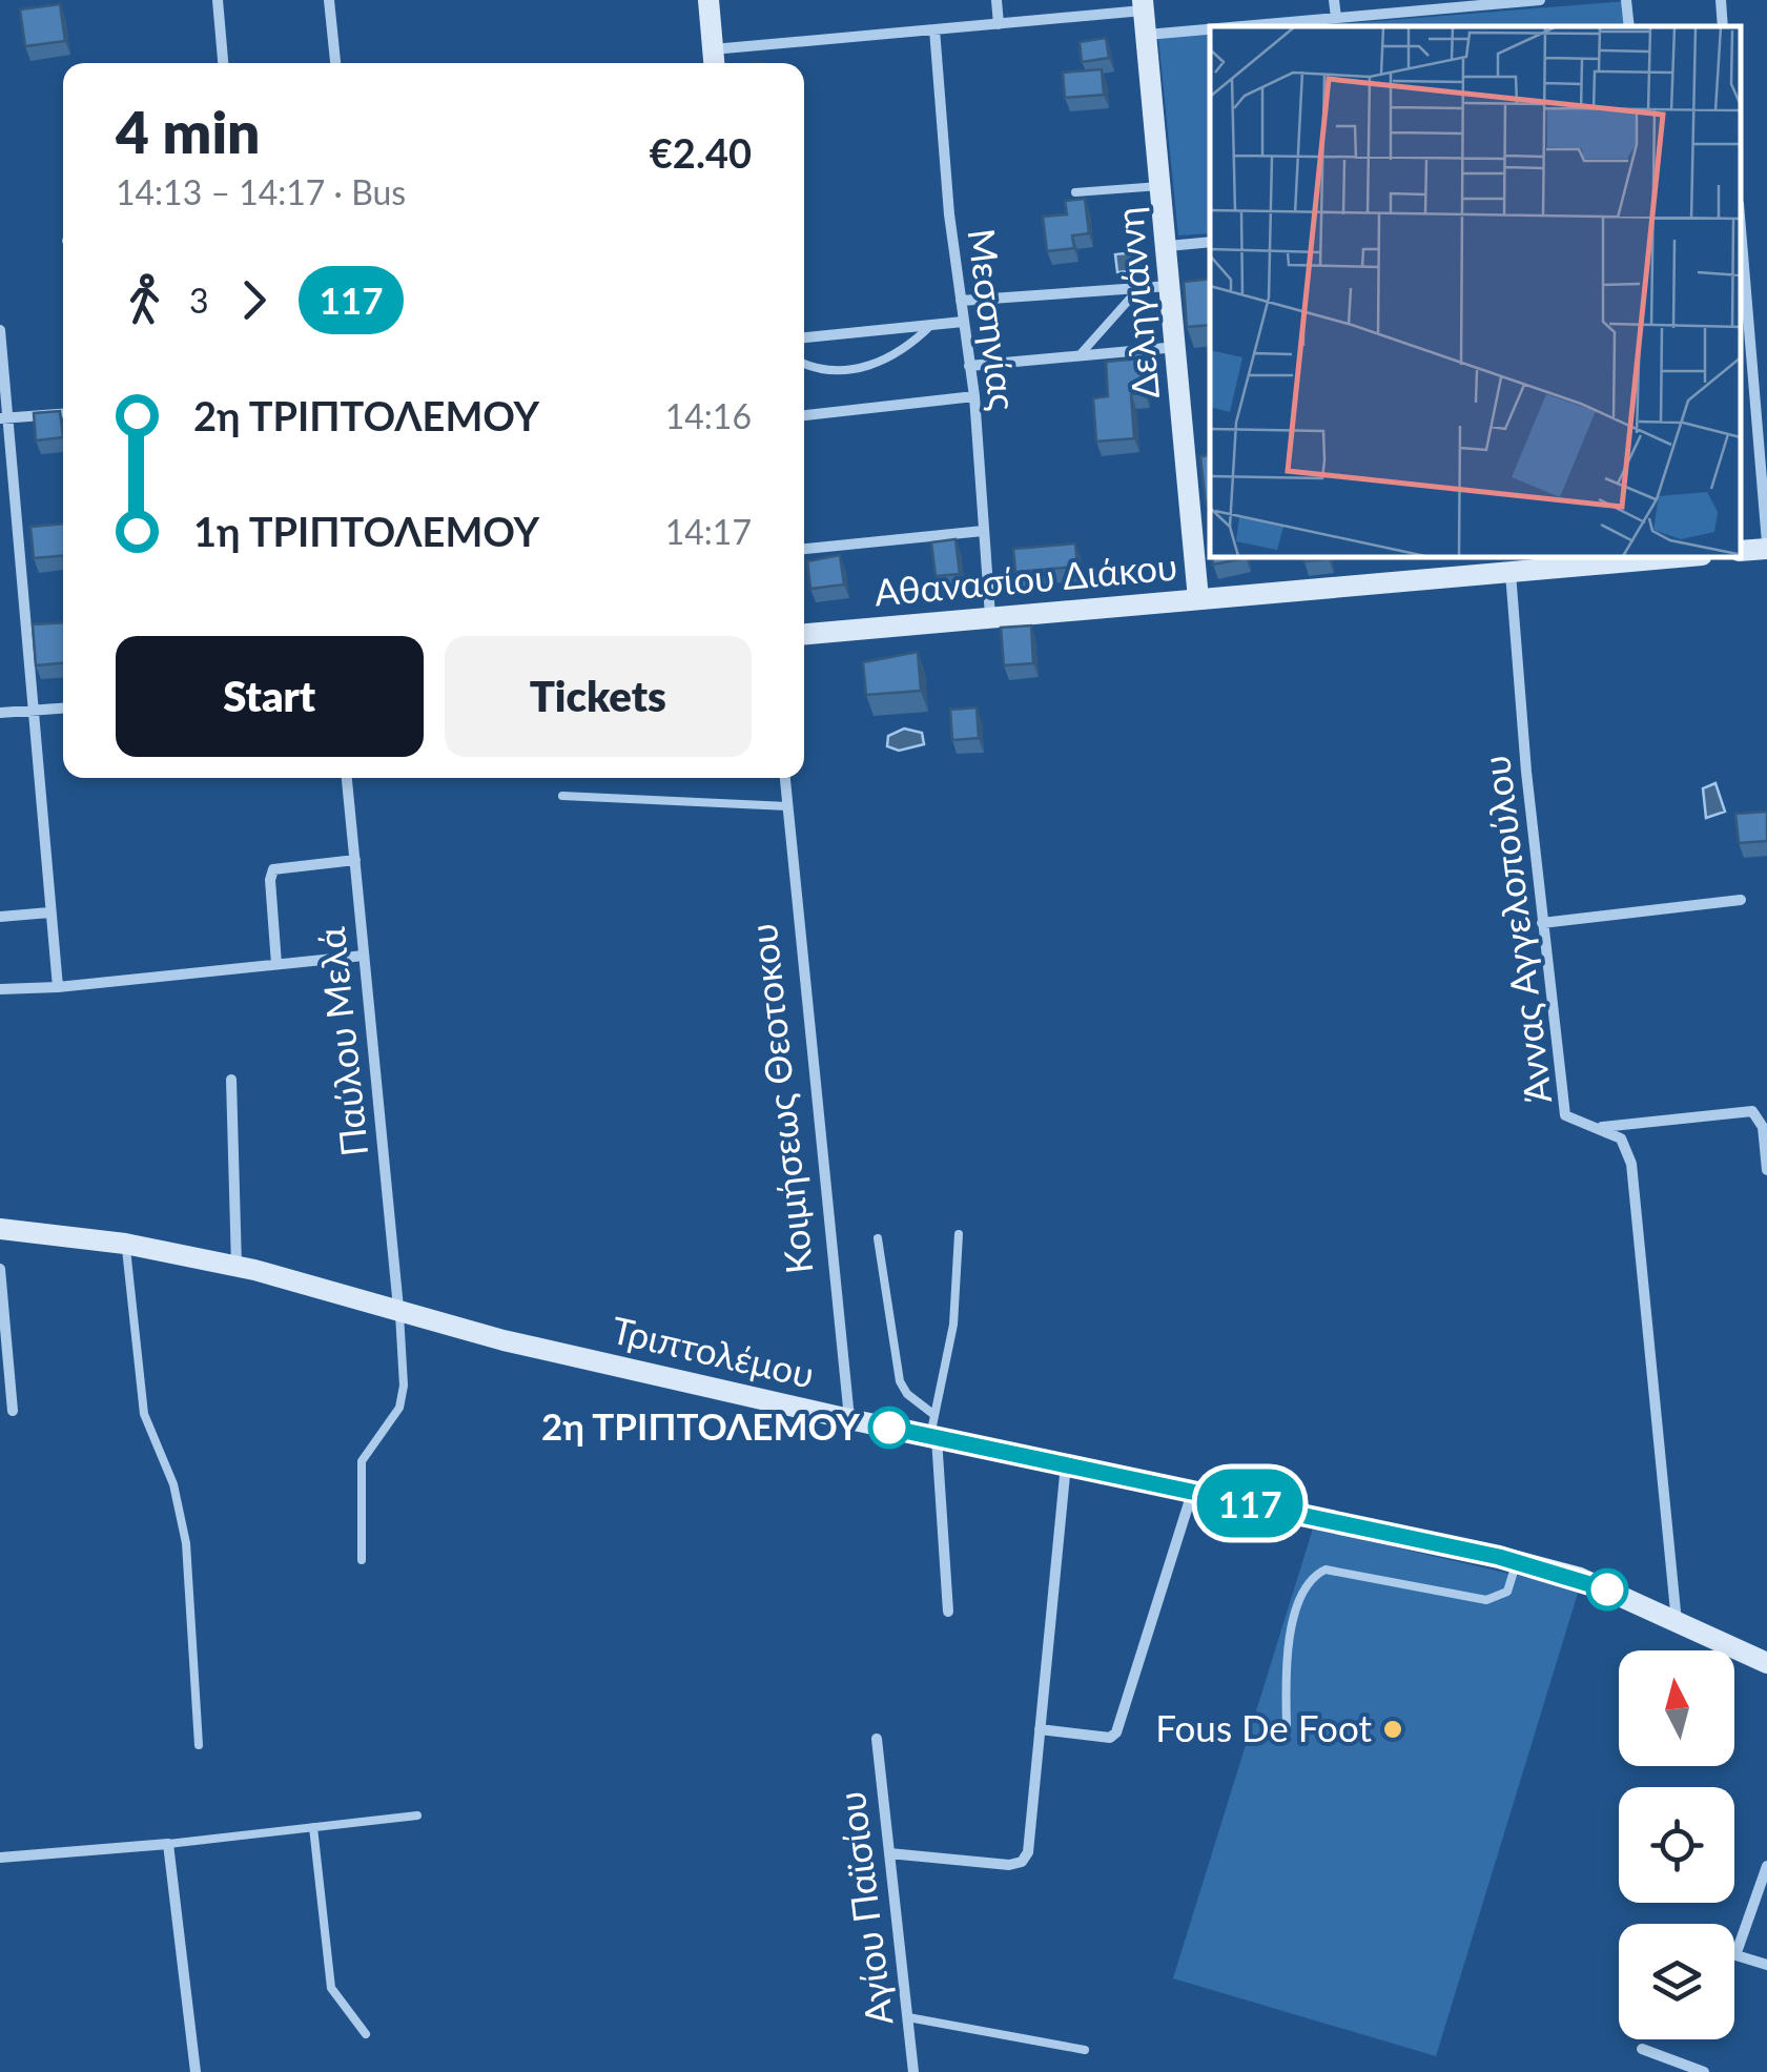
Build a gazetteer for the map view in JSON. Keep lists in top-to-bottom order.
{
  "streets": {
    "street": [
      "Δεληγιάννη",
      "Μεσσηνίας",
      "Αθανασίου Διάκου",
      "Άννας Αγγελοπούλου",
      "Παύλου Μελά",
      "Κοιμήσεως Θεοτοκου",
      "Τριπτολέμου",
      "Αγίου Παϊσίου"
    ]
  },
  "crossings": [
    ["Δεληγιάννη", "Αθανασίου Διάκου"],
    ["Μεσσηνίας", "Αθανασίου Διάκου"],
    ["Αθανασίου Διάκου", "Άννας Αγγελοπούλου"],
    ["Άννας Αγγελοπούλου", "Τριπτολέμου"],
    ["Παύλου Μελά", "Τριπτολέμου"],
    ["Κοιμήσεως Θεοτοκου", "Τριπτολέμου"]
  ],
  "places": ["2η ΤΡΙΠΤΟΛΕΜΟΥ", "Fous De Foot"],
  "lines": ["bus line 117"],
  "north": "top",
  "page": {
    "on_map": "117",
    "heading": ["4 min", "14:13 – 14:17 · Bus", "€2.40"],
    "legs": ["3", "117"],
    "list": [
      {
        "name": "2η ΤΡΙΠΤΟΛΕΜΟΥ",
        "value": "14:16"
      },
      {
        "name": "1η ΤΡΙΠΤΟΛΕΜΟΥ",
        "value": "14:17"
      }
    ],
    "buttons": ["Start", "Tickets"]
  }
}
